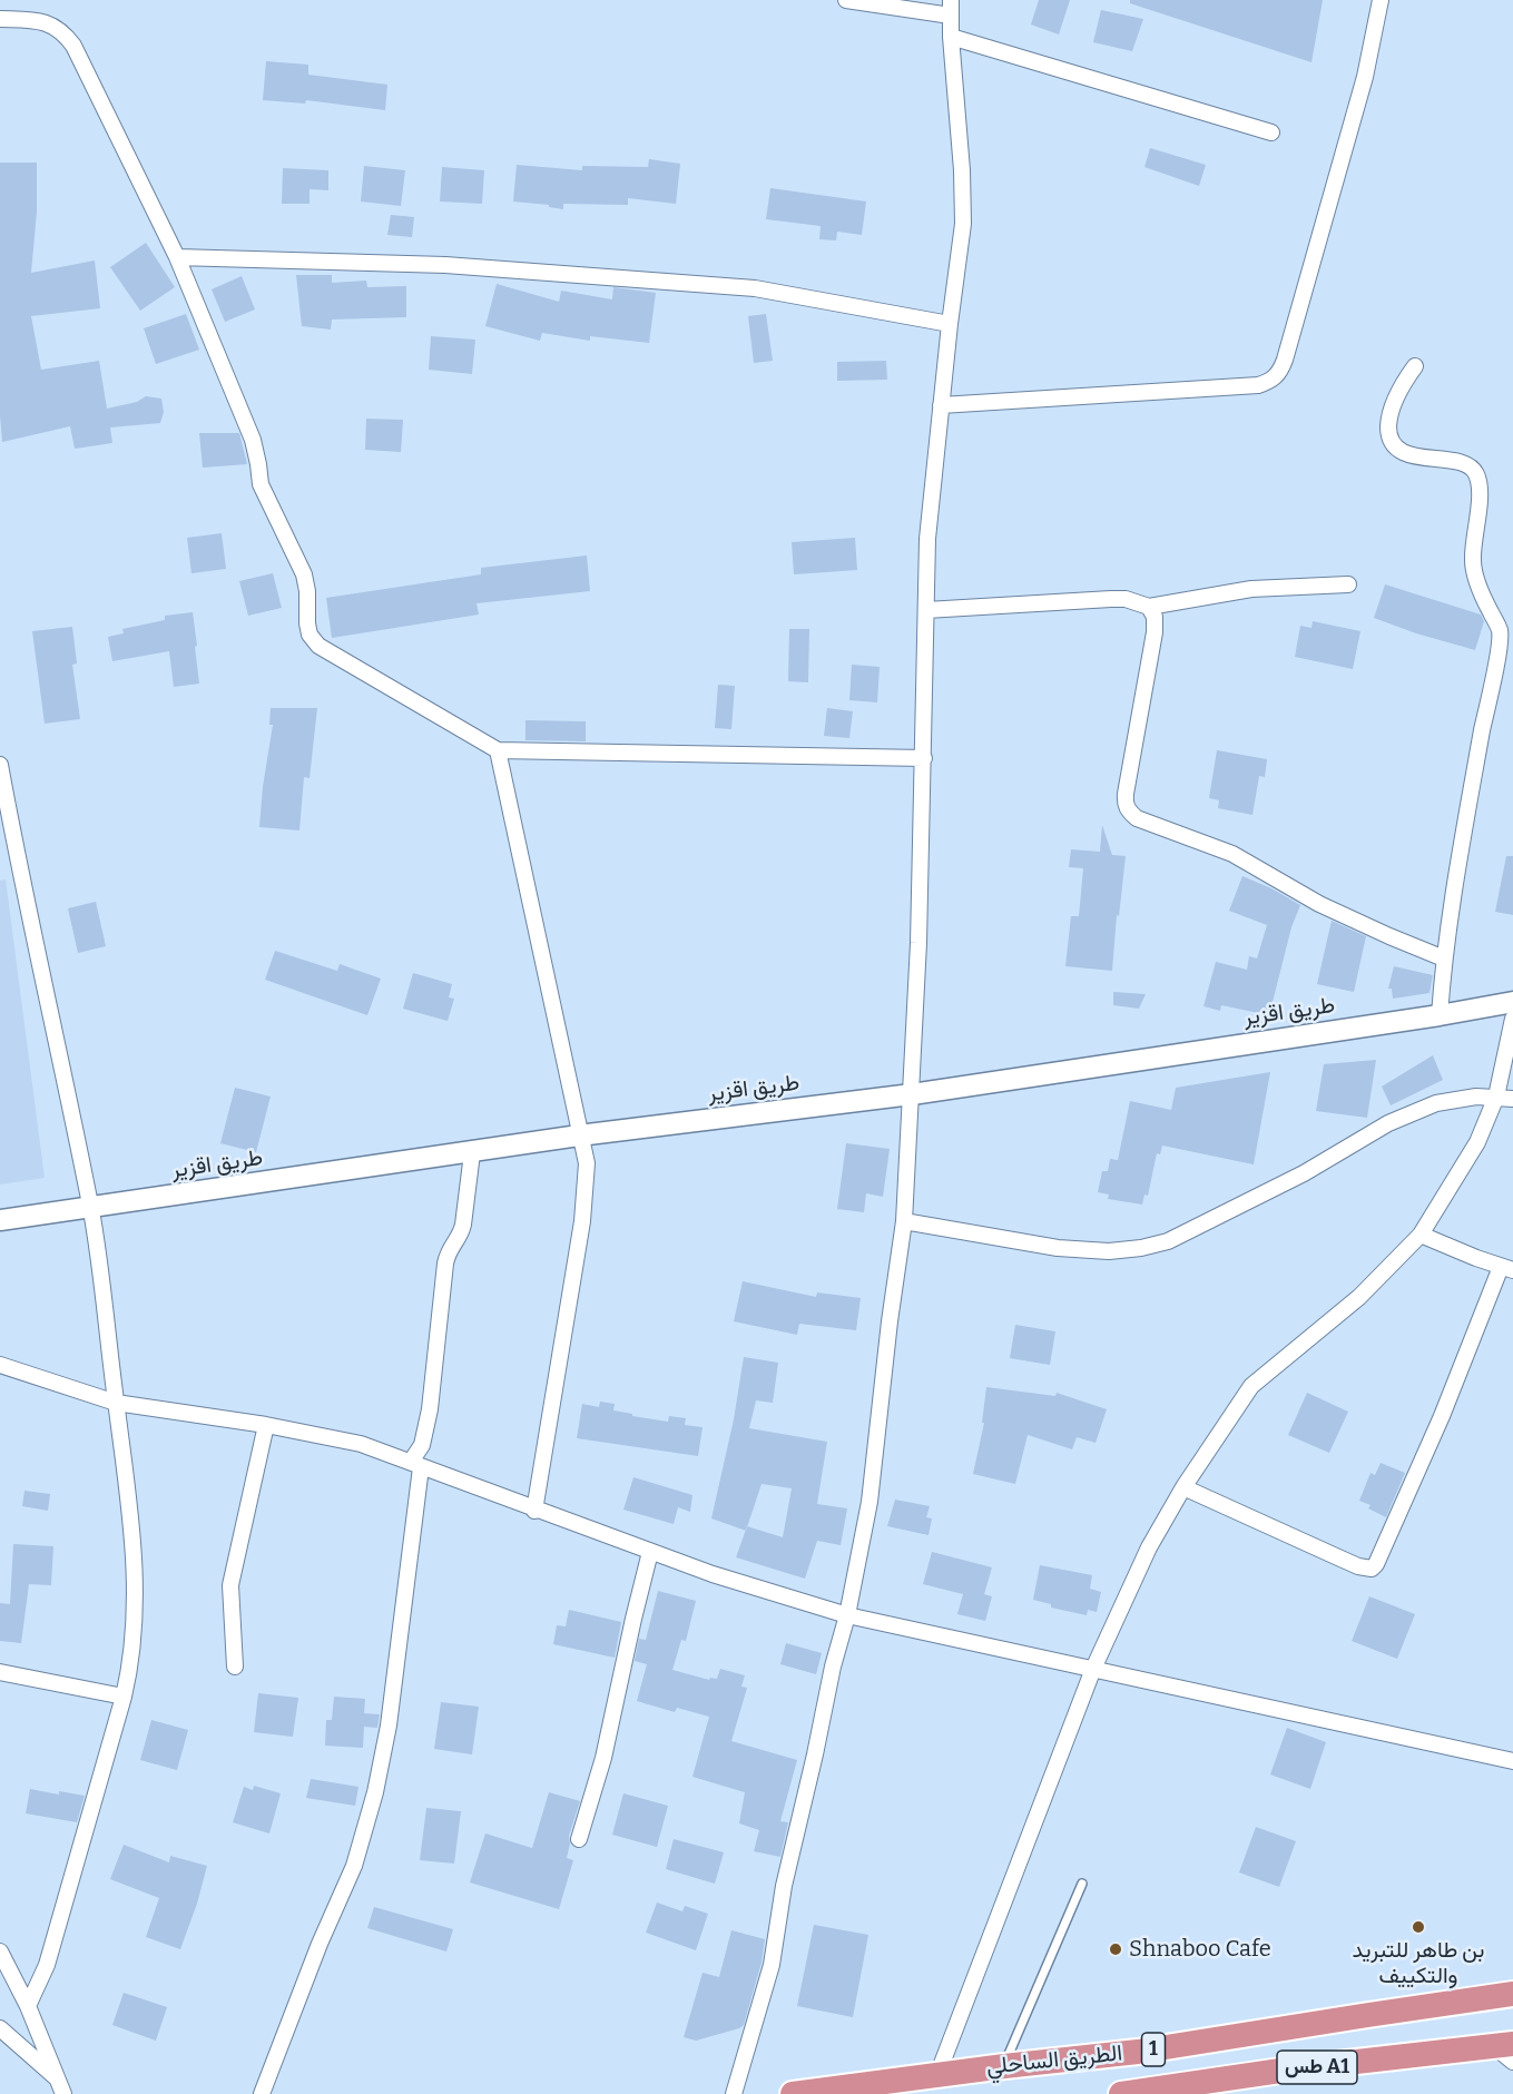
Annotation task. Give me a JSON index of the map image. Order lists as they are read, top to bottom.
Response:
{
  "streets": {
    "highway": ["1", "الطريق الساحلي", "طس A1"],
    "street": ["طريق اقزير"]
  },
  "places": ["بن طاهر للتبريد والتكييف", "Shnaboo Cafe"]
}
